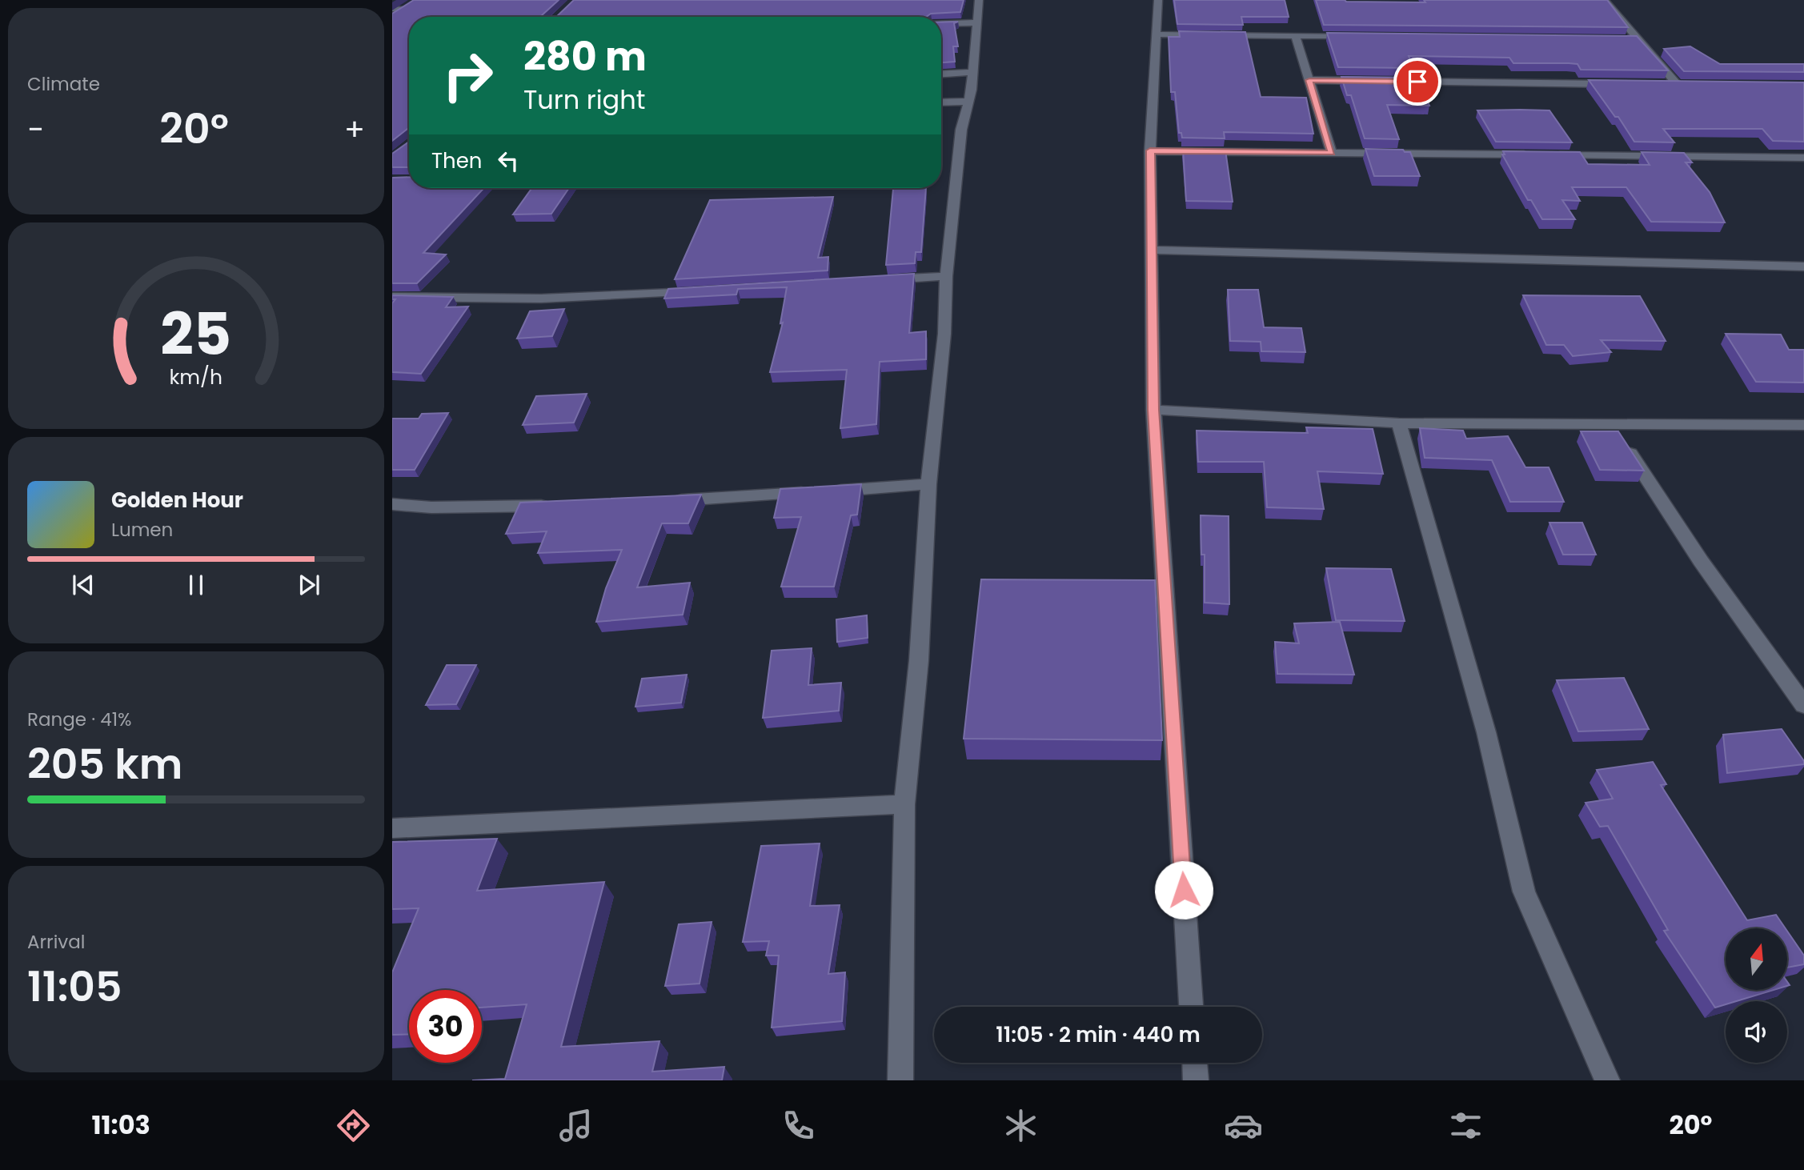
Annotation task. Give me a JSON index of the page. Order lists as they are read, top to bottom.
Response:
{
  "north": "top",
  "page": {
    "tile": [
      "Climate",
      ["Range · 41%", "205 km"],
      ["Arrival", "11:05"]
    ],
    "turn": ["280 m", "Turn right"],
    "heat": ["−", "20°", "+"],
    "then": "Then",
    "song": ["Golden Hour", "Lumen"],
    "limit": "30",
    "trip": "11:05 · 2 min · 440 m",
    "tabs": ["11:03", "20°"],
    "gauge": ["25", "km/h"]
  }
}
